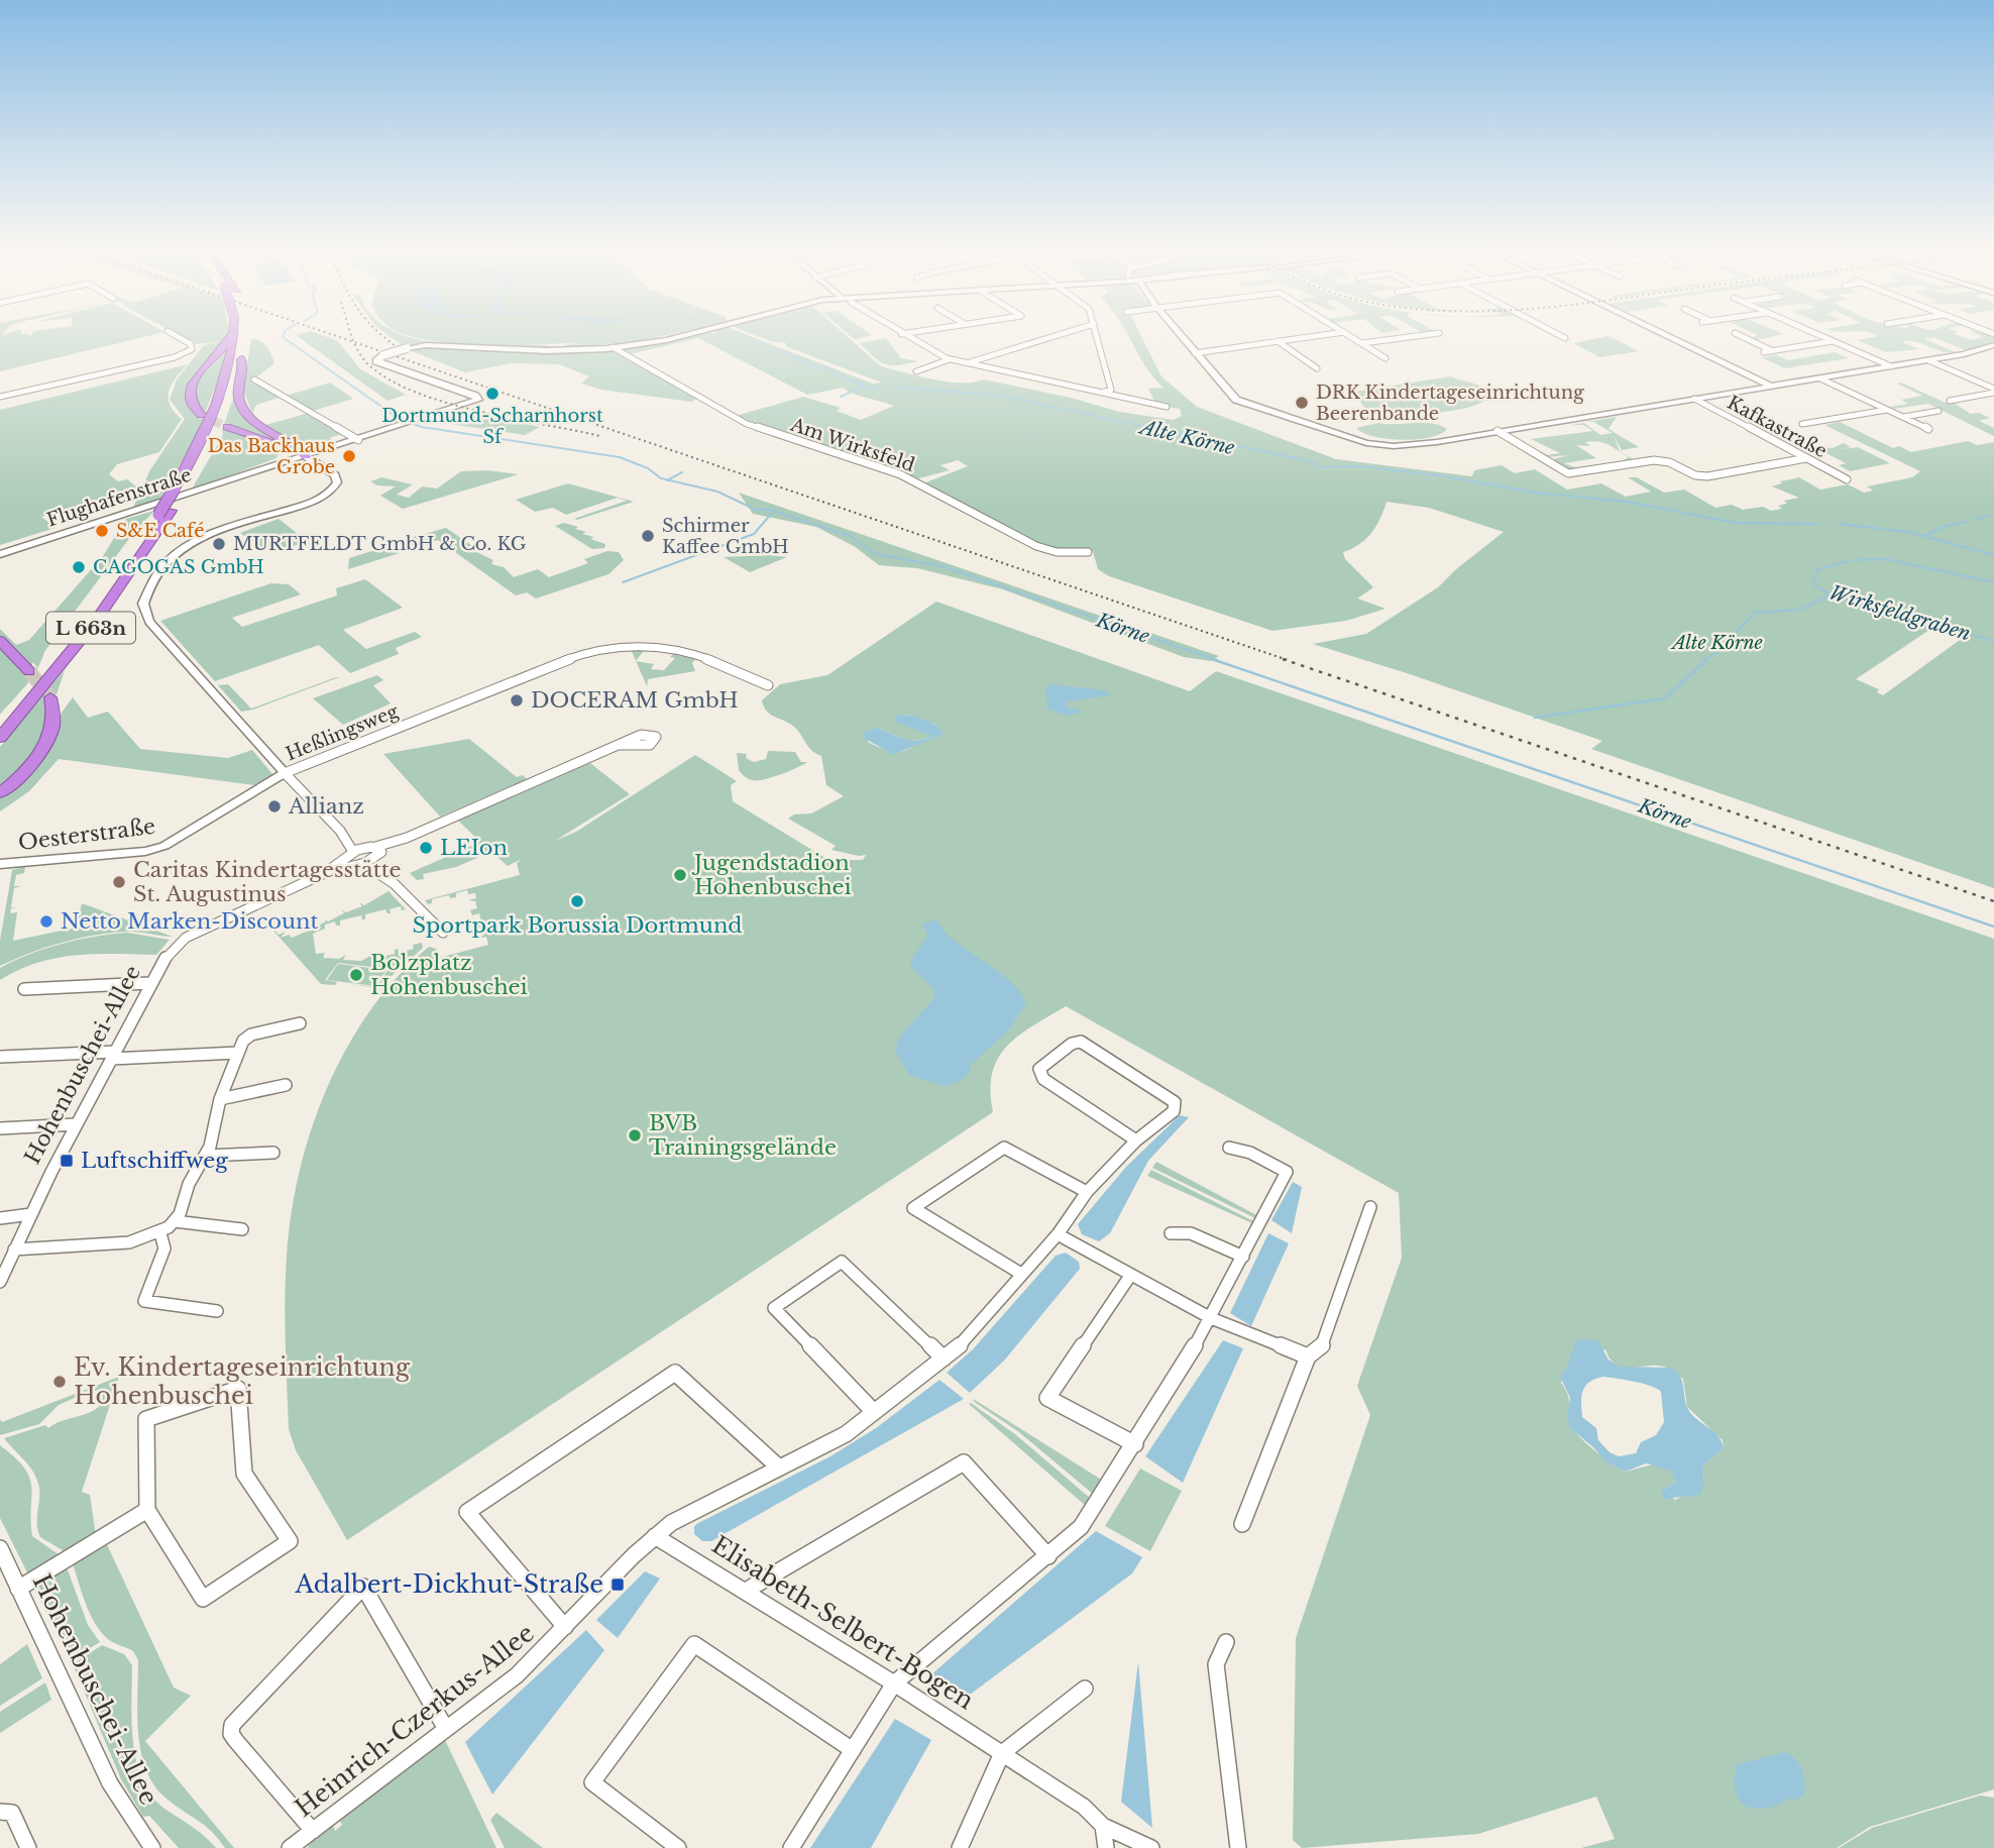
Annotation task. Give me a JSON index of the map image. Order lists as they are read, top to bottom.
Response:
{
  "streets": {
    "highway": ["L 663n"],
    "main road": ["Flughafenstraße"],
    "street": [
      "Kafkastraße",
      "Am Wirksfeld",
      "Heßlingsweg",
      "Oesterstraße",
      "Hohenbuschei-Allee",
      "Elisabeth-Selbert-Bogen",
      "Heinrich-Czerkus-Allee"
    ]
  },
  "crossings": [
    ["Am Wirksfeld", "Flughafenstraße"],
    ["Flughafenstraße", "Heßlingsweg"],
    ["Heßlingsweg", "Oesterstraße"],
    ["Elisabeth-Selbert-Bogen", "Heinrich-Czerkus-Allee"]
  ],
  "water": ["Alte Körne", "Wirksfeldgraben", "Körne"],
  "parks": ["Alte Körne"],
  "places": {
    "other": [
      "Dortmund-Scharnhorst Sf",
      "DRK Kindertageseinrichtung Beerenbande",
      "Das Backhaus Grobe",
      "S&E Café",
      "Schirmer Kaffee GmbH",
      "MURTFELDT GmbH & Co. KG",
      "CAGOGAS GmbH",
      "DOCERAM GmbH",
      "Allianz",
      "LEIon",
      "Jugendstadion Hohenbuschei",
      "Caritas Kindertagesstätte St. Augustinus",
      "Sportpark Borussia Dortmund",
      "Netto Marken-Discount",
      "Bolzplatz Hohenbuschei",
      "BVB Trainingsgelände",
      "Ev. Kindertageseinrichtung Hohenbuschei"
    ],
    "transit": ["Luftschiffweg", "Adalbert-Dickhut-Straße"]
  }
}
